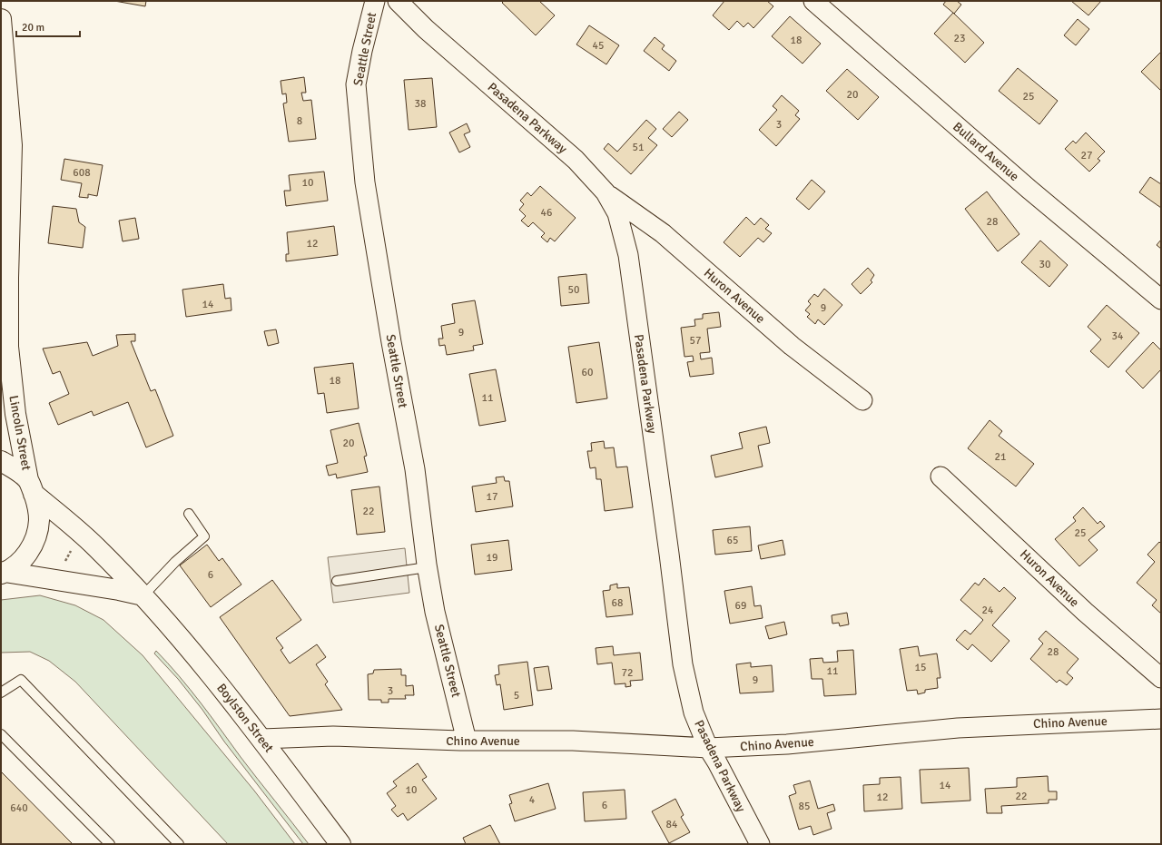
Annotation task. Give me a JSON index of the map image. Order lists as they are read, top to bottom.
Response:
{
  "streets": {
    "main road": ["Lincoln Street", "Boylston Street"],
    "street": [
      "Seattle Street",
      "Pasadena Parkway",
      "Bullard Avenue",
      "Huron Avenue",
      "Chino Avenue"
    ]
  },
  "crossings": [
    ["Seattle Street", "Chino Avenue"],
    ["Pasadena Parkway", "Huron Avenue"],
    ["Pasadena Parkway", "Chino Avenue"],
    ["Lincoln Street", "Boylston Street"],
    ["Boylston Street", "Chino Avenue"]
  ],
  "house_numbers": [
    "23",
    "18",
    "45",
    "20",
    "25",
    "38",
    "8",
    "3",
    "51",
    "27",
    "608",
    "10",
    "46",
    "28",
    "12",
    "30",
    "50",
    "14",
    "9",
    "9",
    "34",
    "57",
    "60",
    "18",
    "11",
    "20",
    "21",
    "17",
    "22",
    "25",
    "65",
    "19",
    "6",
    "68",
    "69",
    "24",
    "28",
    "15",
    "11",
    "72",
    "9",
    "3",
    "5",
    "14",
    "10",
    "22",
    "12",
    "4",
    "6",
    "85",
    "640",
    "84"
  ],
  "scale_bar": "20 m"
}
